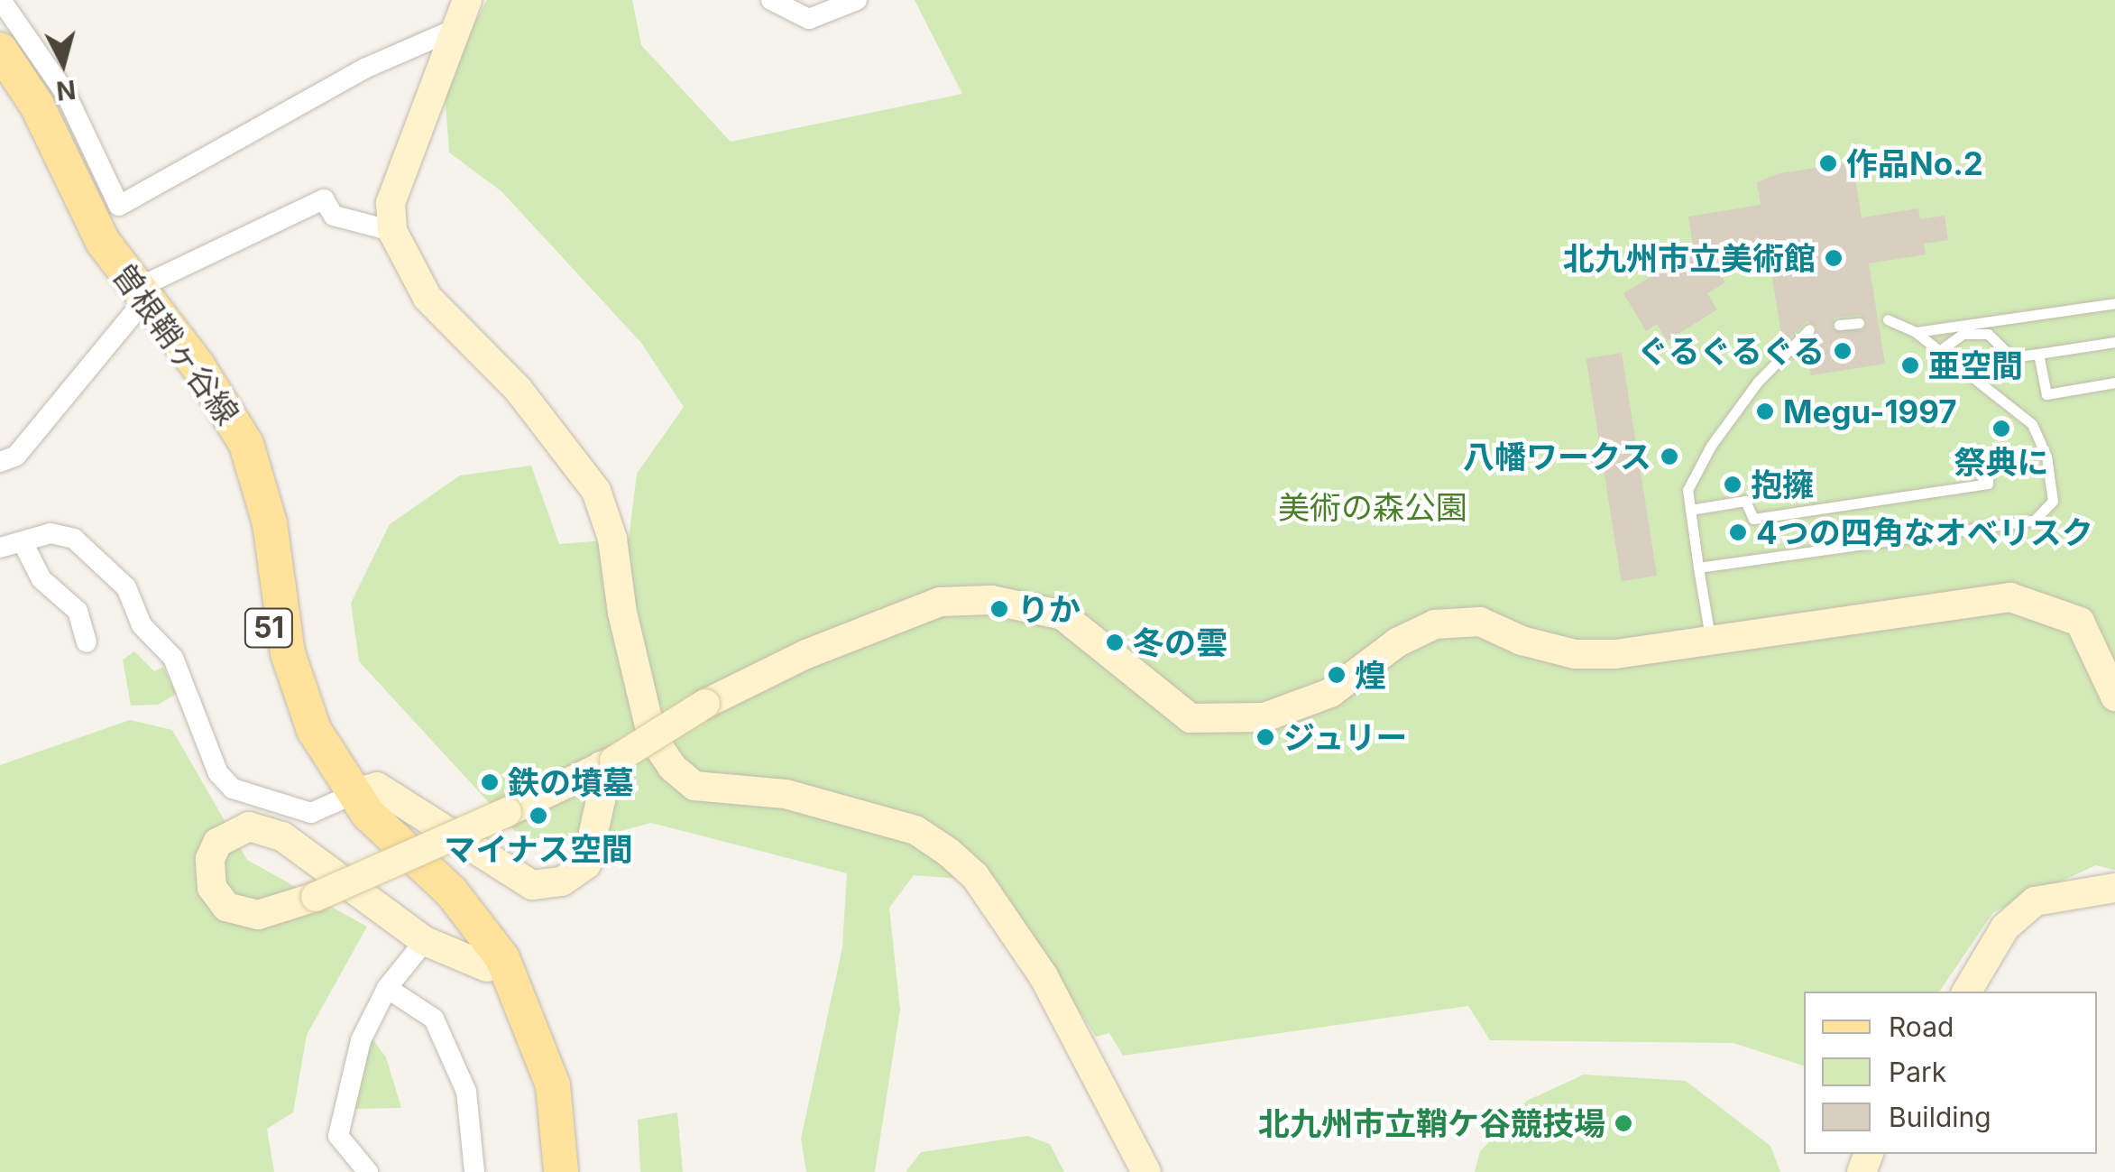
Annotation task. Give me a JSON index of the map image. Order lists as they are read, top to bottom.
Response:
{
  "streets": {
    "main road": ["曽根鞘ヶ谷線", "51"]
  },
  "parks": ["美術の森公園"],
  "places": [
    "作品No.2",
    "北九州市立美術館",
    "ぐるぐるぐる",
    "亜空間",
    "Megu-1997",
    "祭典に",
    "八幡ワークス",
    "抱擁",
    "4つの四角なオベリスク",
    "りか",
    "冬の雲",
    "煌",
    "ジュリー",
    "鉄の墳墓",
    "マイナス空間",
    "北九州市立鞘ケ谷競技場"
  ],
  "legend": ["Road", "Park", "Building"],
  "north": "bottom"
}
